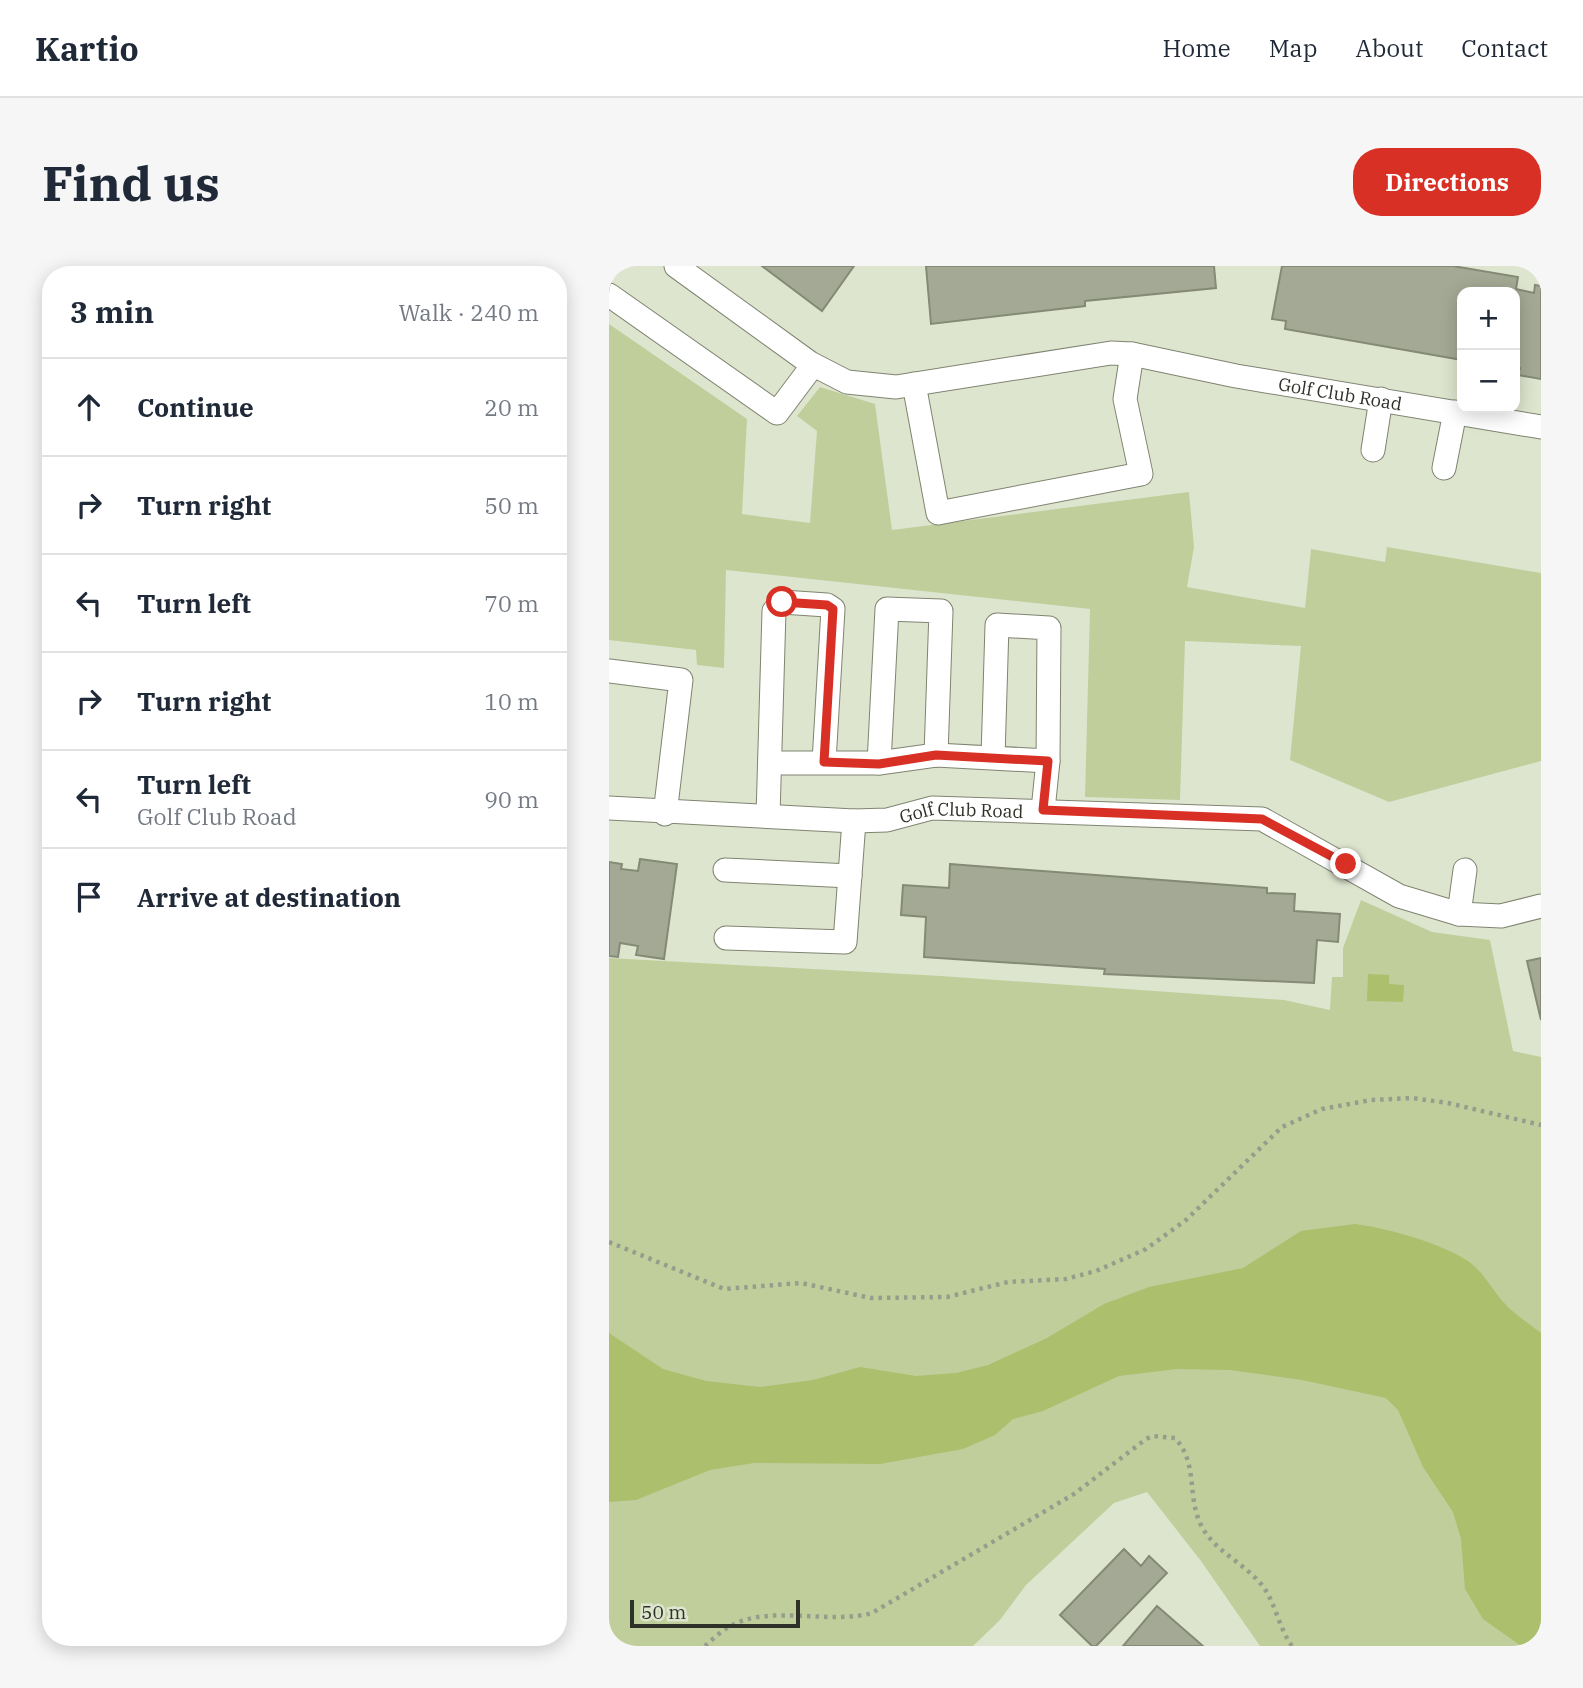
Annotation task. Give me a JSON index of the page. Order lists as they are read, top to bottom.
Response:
{
  "streets": {
    "street": ["Golf Club Road"]
  },
  "scale_bar": "50 m",
  "page": {
    "header": "Kartio",
    "nav": [
      "Home",
      "Map",
      "About",
      "Contact"
    ],
    "buttons": "Directions",
    "title": "Find us",
    "heading": ["3 min", "Walk · 240 m"],
    "map_buttons": ["+", "−"],
    "list": [
      ["Continue", "20 m"],
      ["Turn right", "50 m"],
      ["Turn left", "70 m"],
      ["Turn right", "10 m"],
      ["Turn left", "Golf Club Road", "90 m"],
      "Arrive at destination"
    ],
    "scale": "50 m"
  }
}
